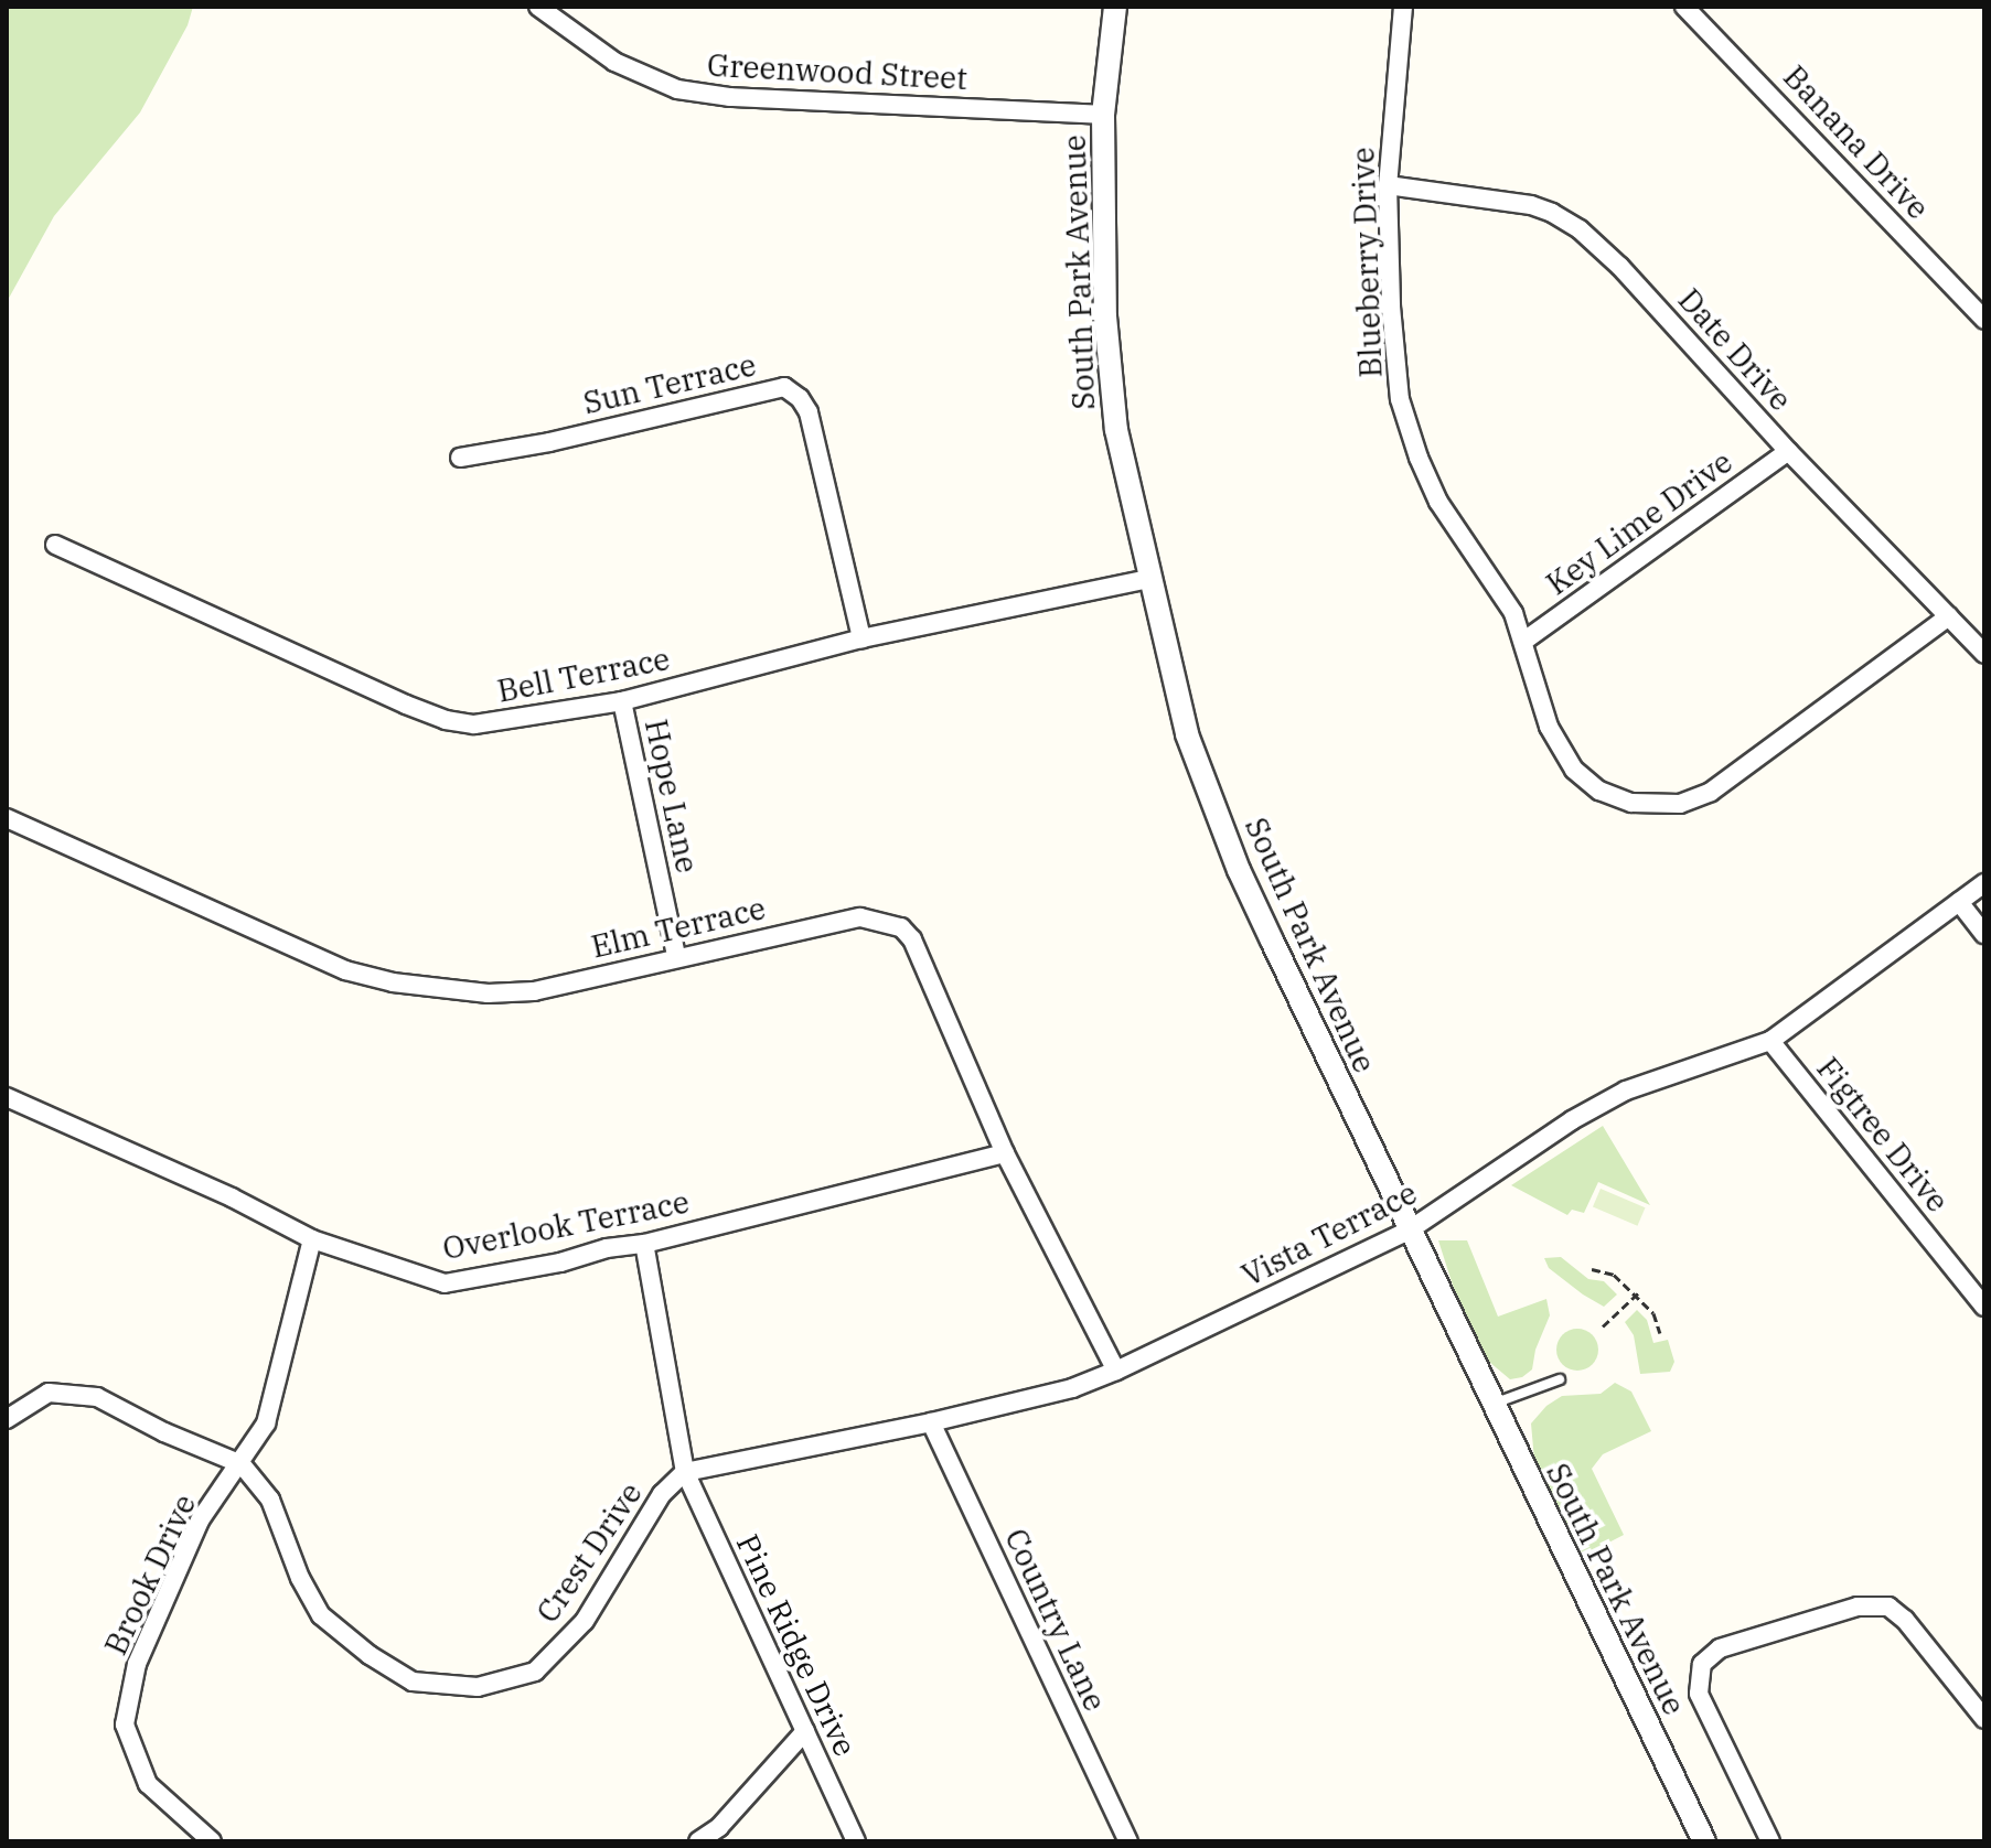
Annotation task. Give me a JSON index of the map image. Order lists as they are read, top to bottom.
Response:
{
  "streets": {
    "street": [
      "Greenwood Street",
      "Banana Drive",
      "Blueberry Drive",
      "South Park Avenue",
      "Date Drive",
      "Sun Terrace",
      "Key Lime Drive",
      "Bell Terrace",
      "Hope Lane",
      "Elm Terrace",
      "Figtree Drive",
      "Overlook Terrace",
      "Vista Terrace",
      "Crest Drive",
      "Brook Drive",
      "Country Lane",
      "Pine Ridge Drive"
    ]
  },
  "crossings": [
    ["Greenwood Street", "South Park Avenue"],
    ["Blueberry Drive", "Date Drive"],
    ["Blueberry Drive", "Key Lime Drive"],
    ["South Park Avenue", "Bell Terrace"],
    ["South Park Avenue", "Vista Terrace"],
    ["Date Drive", "Key Lime Drive"],
    ["Sun Terrace", "Bell Terrace"],
    ["Bell Terrace", "Hope Lane"],
    ["Hope Lane", "Elm Terrace"],
    ["Elm Terrace", "Overlook Terrace"],
    ["Elm Terrace", "Vista Terrace"],
    ["Figtree Drive", "Vista Terrace"],
    ["Overlook Terrace", "Crest Drive"],
    ["Vista Terrace", "Crest Drive"],
    ["Vista Terrace", "Country Lane"],
    ["Vista Terrace", "Pine Ridge Drive"],
    ["Crest Drive", "Brook Drive"],
    ["Crest Drive", "Pine Ridge Drive"]
  ]
}
